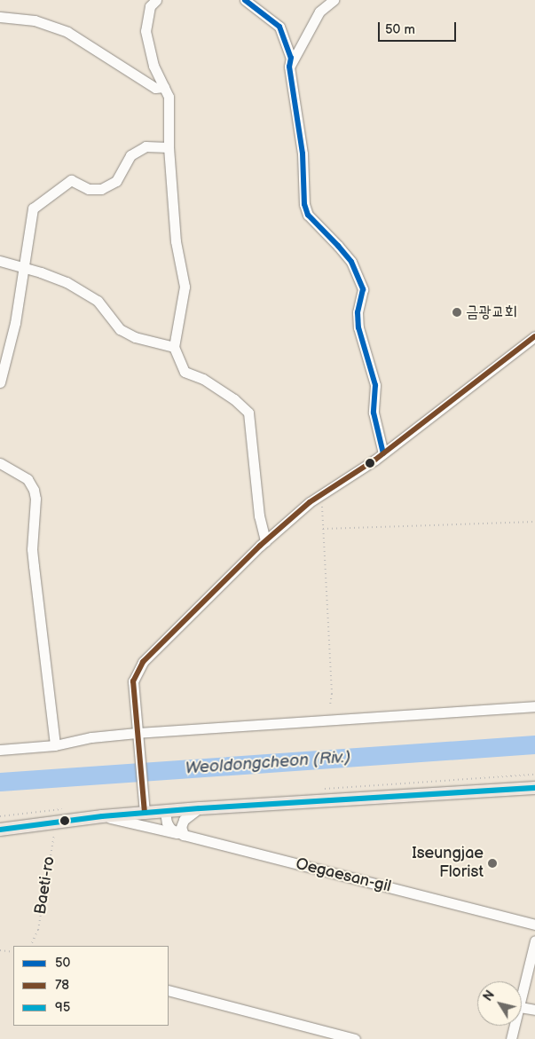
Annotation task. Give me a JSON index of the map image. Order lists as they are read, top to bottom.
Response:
{
  "streets": {
    "street": ["Oegaesan-gil"],
    "path": ["Baeti-ro"]
  },
  "water": ["Weoldongcheon (Riv.)"],
  "places": ["금광교회", "Iseungjae Florist"],
  "lines": ["transit line 50", "transit line 78", "transit line 95"],
  "legend": ["50", "78", "95"],
  "scale_bar": "50 m",
  "north": "top left"
}
